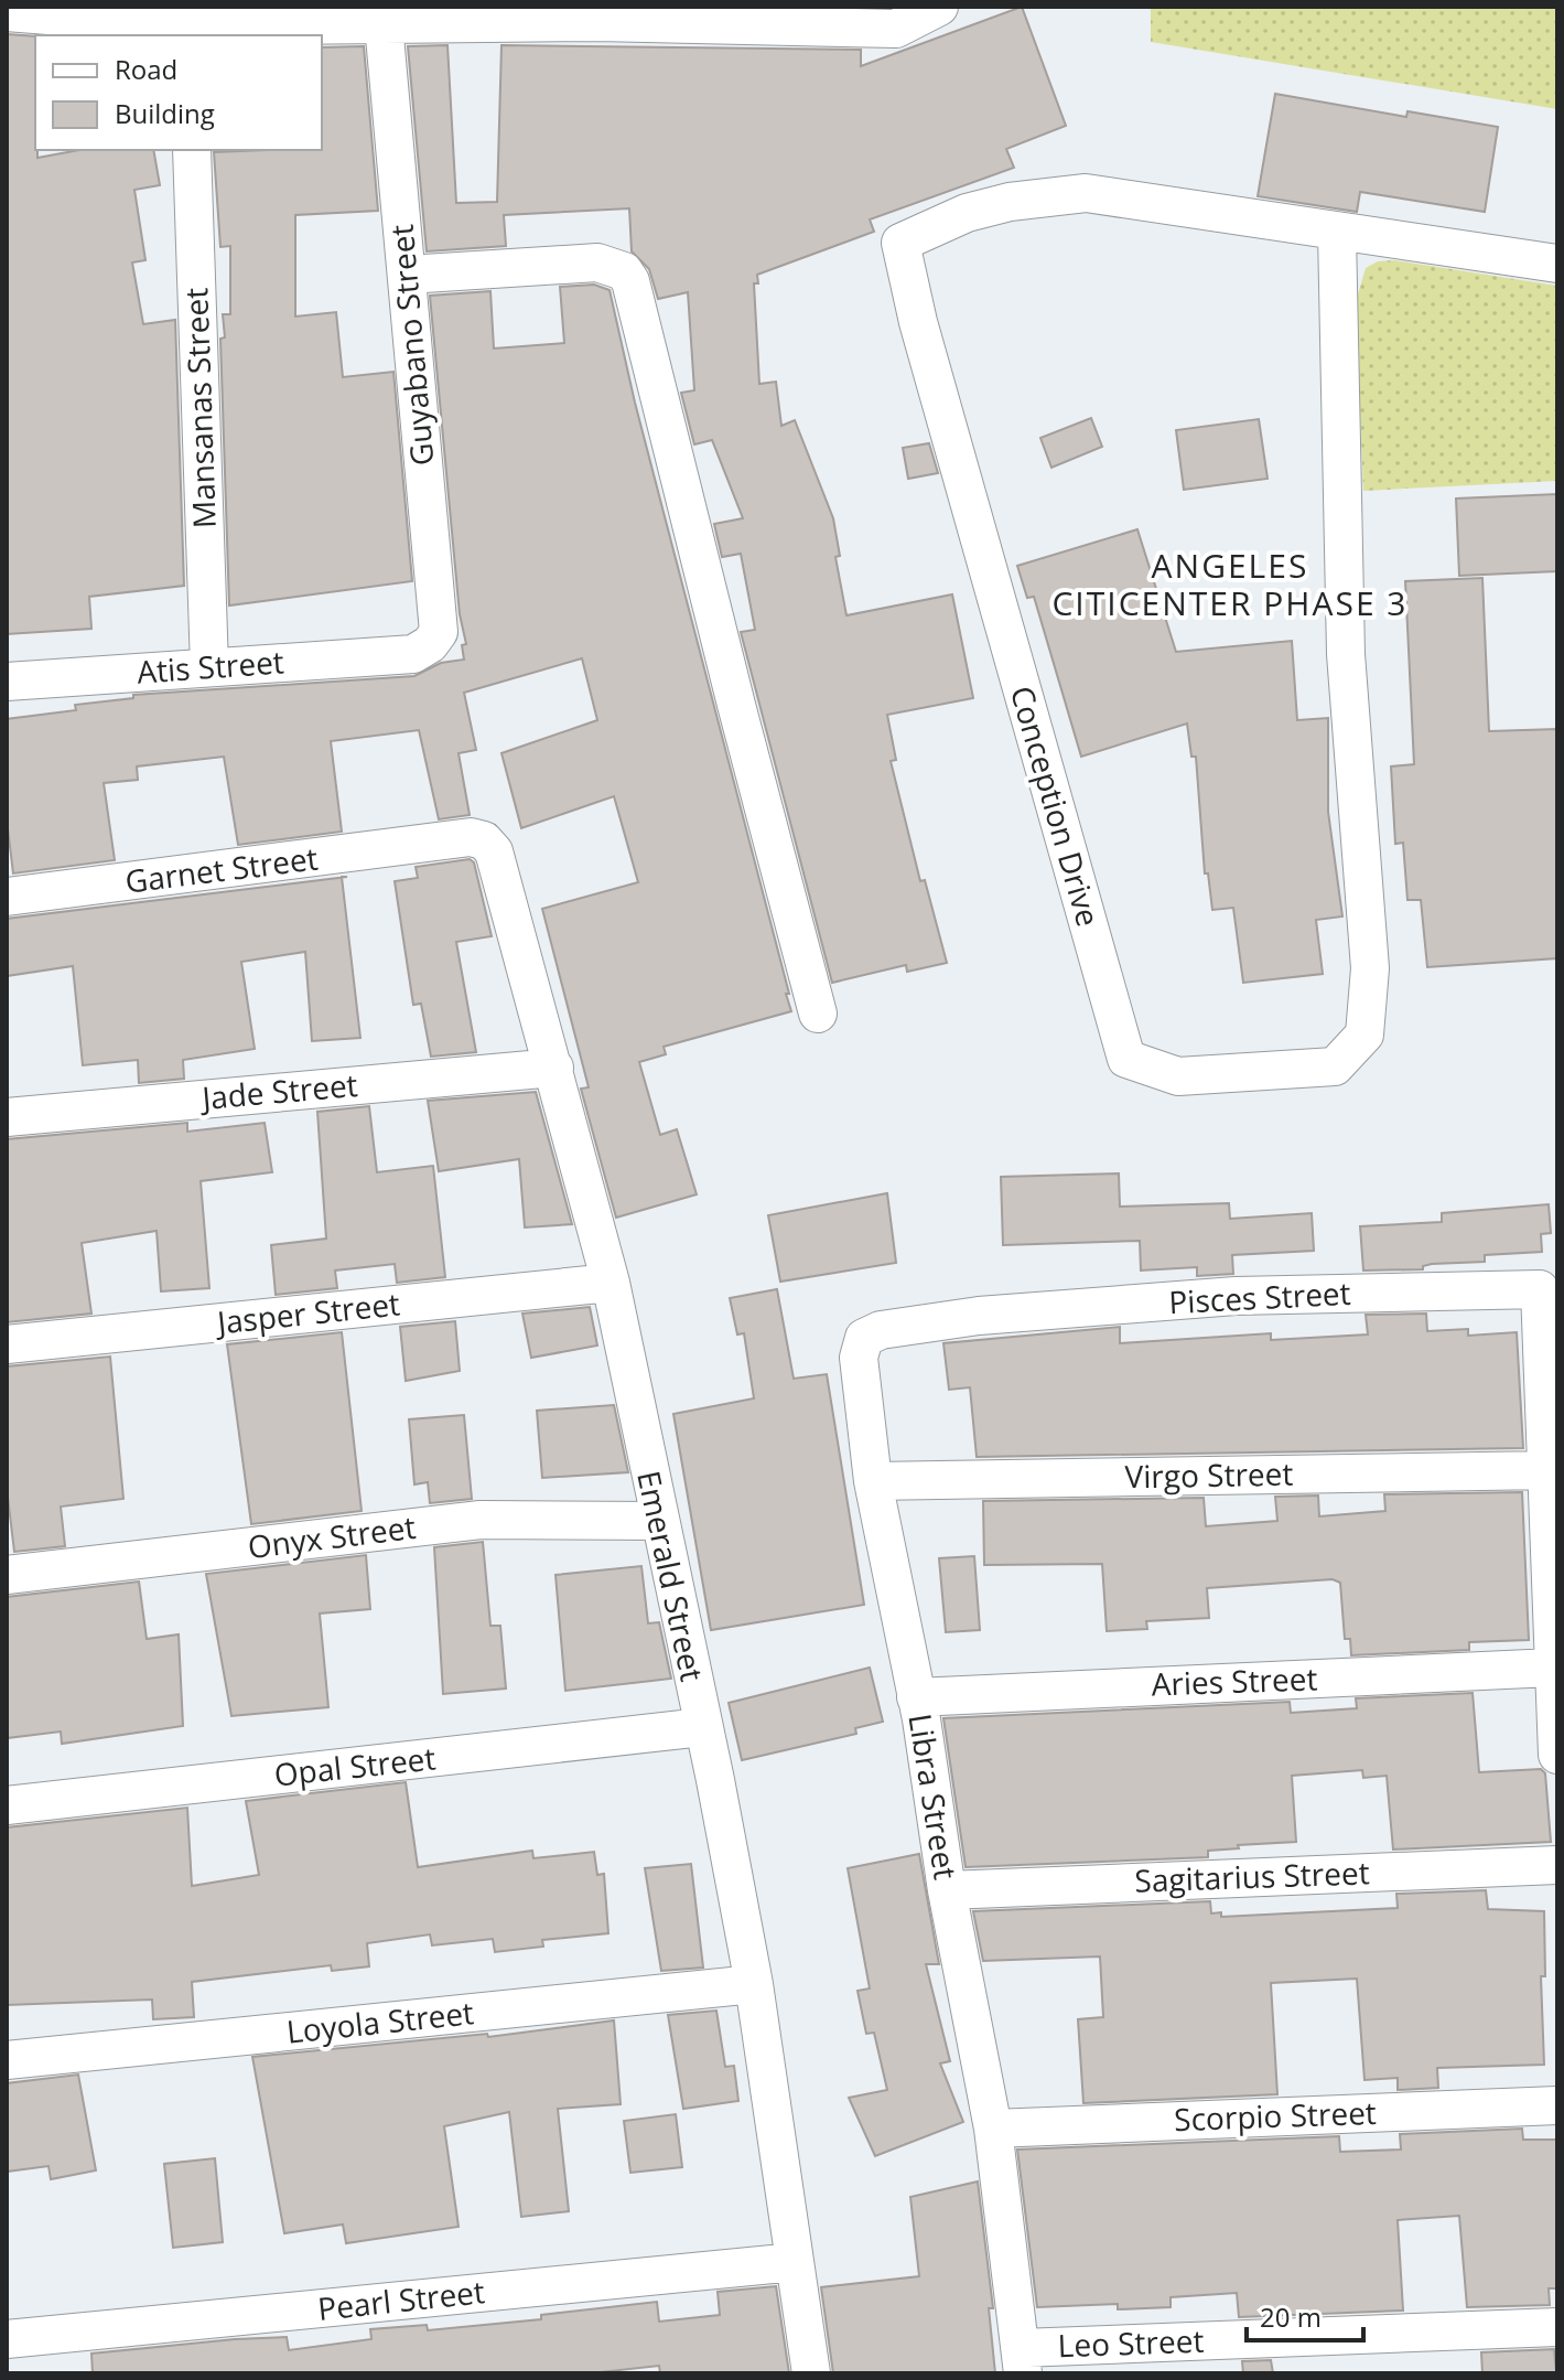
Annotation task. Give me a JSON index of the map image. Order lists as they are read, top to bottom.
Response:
{
  "streets": {
    "street": [
      "Guyabano Street",
      "Mansanas Street",
      "Atis Street",
      "Conception Drive",
      "Garnet Street",
      "Jade Street",
      "Pisces Street",
      "Jasper Street",
      "Virgo Street",
      "Onyx Street",
      "Emerald Street",
      "Aries Street",
      "Opal Street",
      "Libra Street",
      "Sagitarius Street",
      "Loyola Street",
      "Scorpio Street",
      "Pearl Street",
      "Leo Street"
    ]
  },
  "crossings": [
    ["Guyabano Street", "Atis Street"],
    ["Mansanas Street", "Atis Street"],
    ["Garnet Street", "Emerald Street"],
    ["Jade Street", "Emerald Street"],
    ["Pisces Street", "Virgo Street"],
    ["Pisces Street", "Libra Street"],
    ["Jasper Street", "Emerald Street"],
    ["Virgo Street", "Libra Street"],
    ["Onyx Street", "Emerald Street"],
    ["Emerald Street", "Opal Street"],
    ["Emerald Street", "Loyola Street"],
    ["Emerald Street", "Pearl Street"],
    ["Aries Street", "Libra Street"],
    ["Libra Street", "Sagitarius Street"],
    ["Libra Street", "Scorpio Street"],
    ["Libra Street", "Leo Street"]
  ],
  "districts": ["ANGELES CITICENTER PHASE 3"],
  "legend": ["Road", "Building"],
  "scale_bar": "20 m"
}
